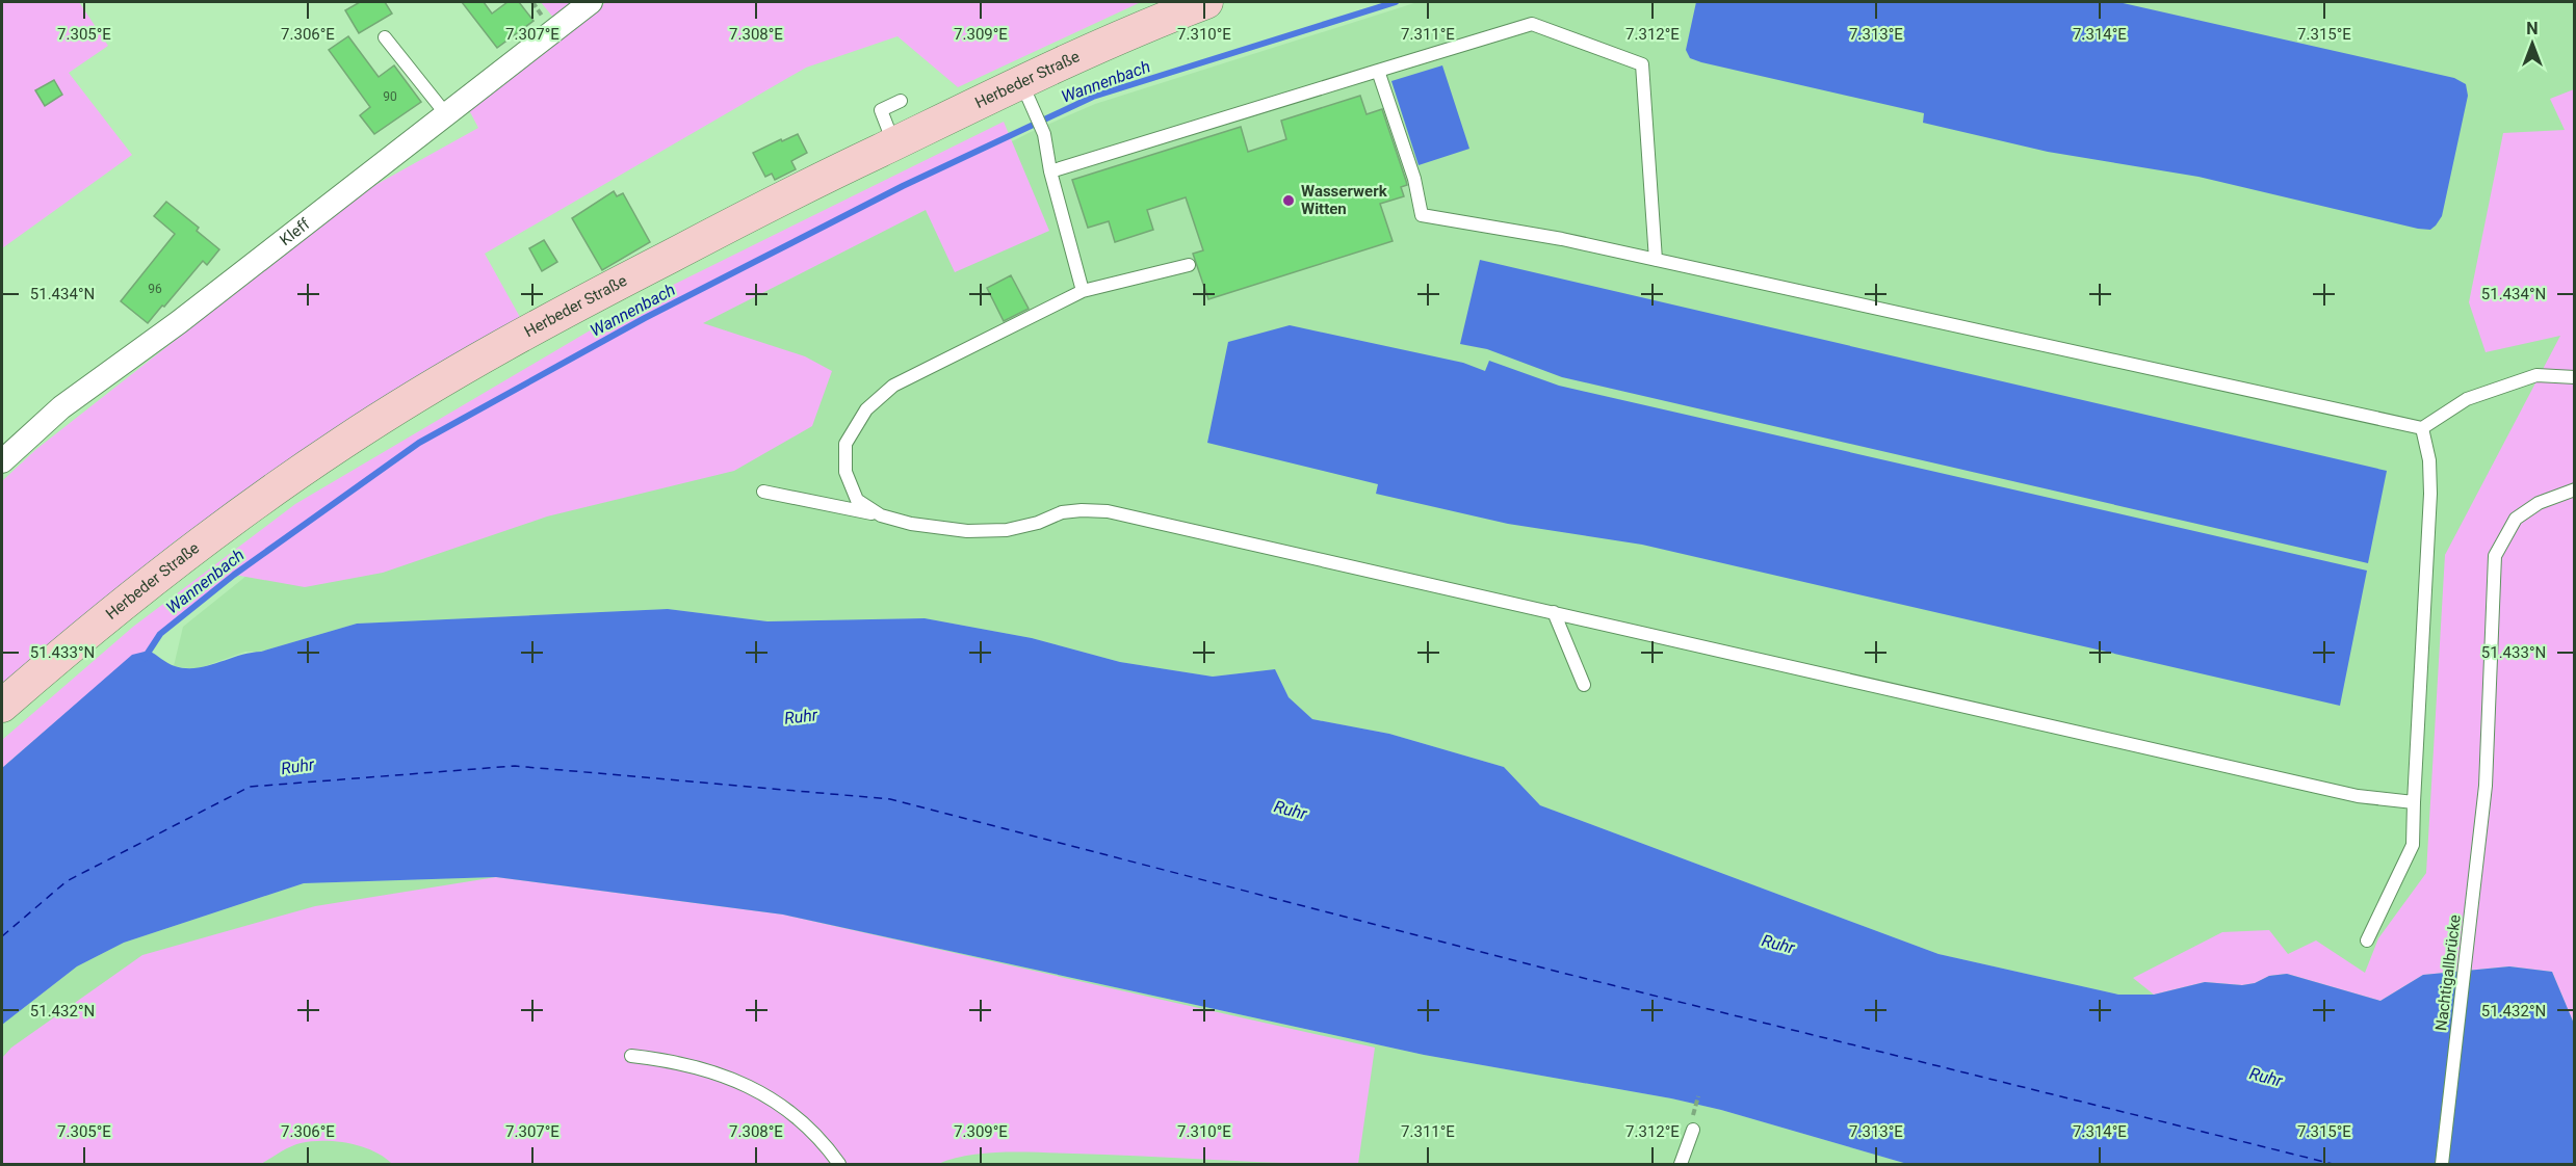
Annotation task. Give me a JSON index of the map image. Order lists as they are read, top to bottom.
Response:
{
  "streets": {
    "main road": ["Herbeder Straße"],
    "street": ["Kleff"],
    "lane": ["Nachtigallbrücke"]
  },
  "water": ["Wannenbach", "Ruhr"],
  "places": ["Wasserwerk Witten"],
  "house_numbers": ["90", "96"],
  "north": "top",
  "coordinates": [
    "7.305°E",
    "7.306°E",
    "7.307°E",
    "7.308°E",
    "7.309°E",
    "7.310°E",
    "7.311°E",
    "7.312°E",
    "7.313°E",
    "7.314°E",
    "7.315°E",
    "51.434°N",
    "51.433°N",
    "51.432°N"
  ]
}
